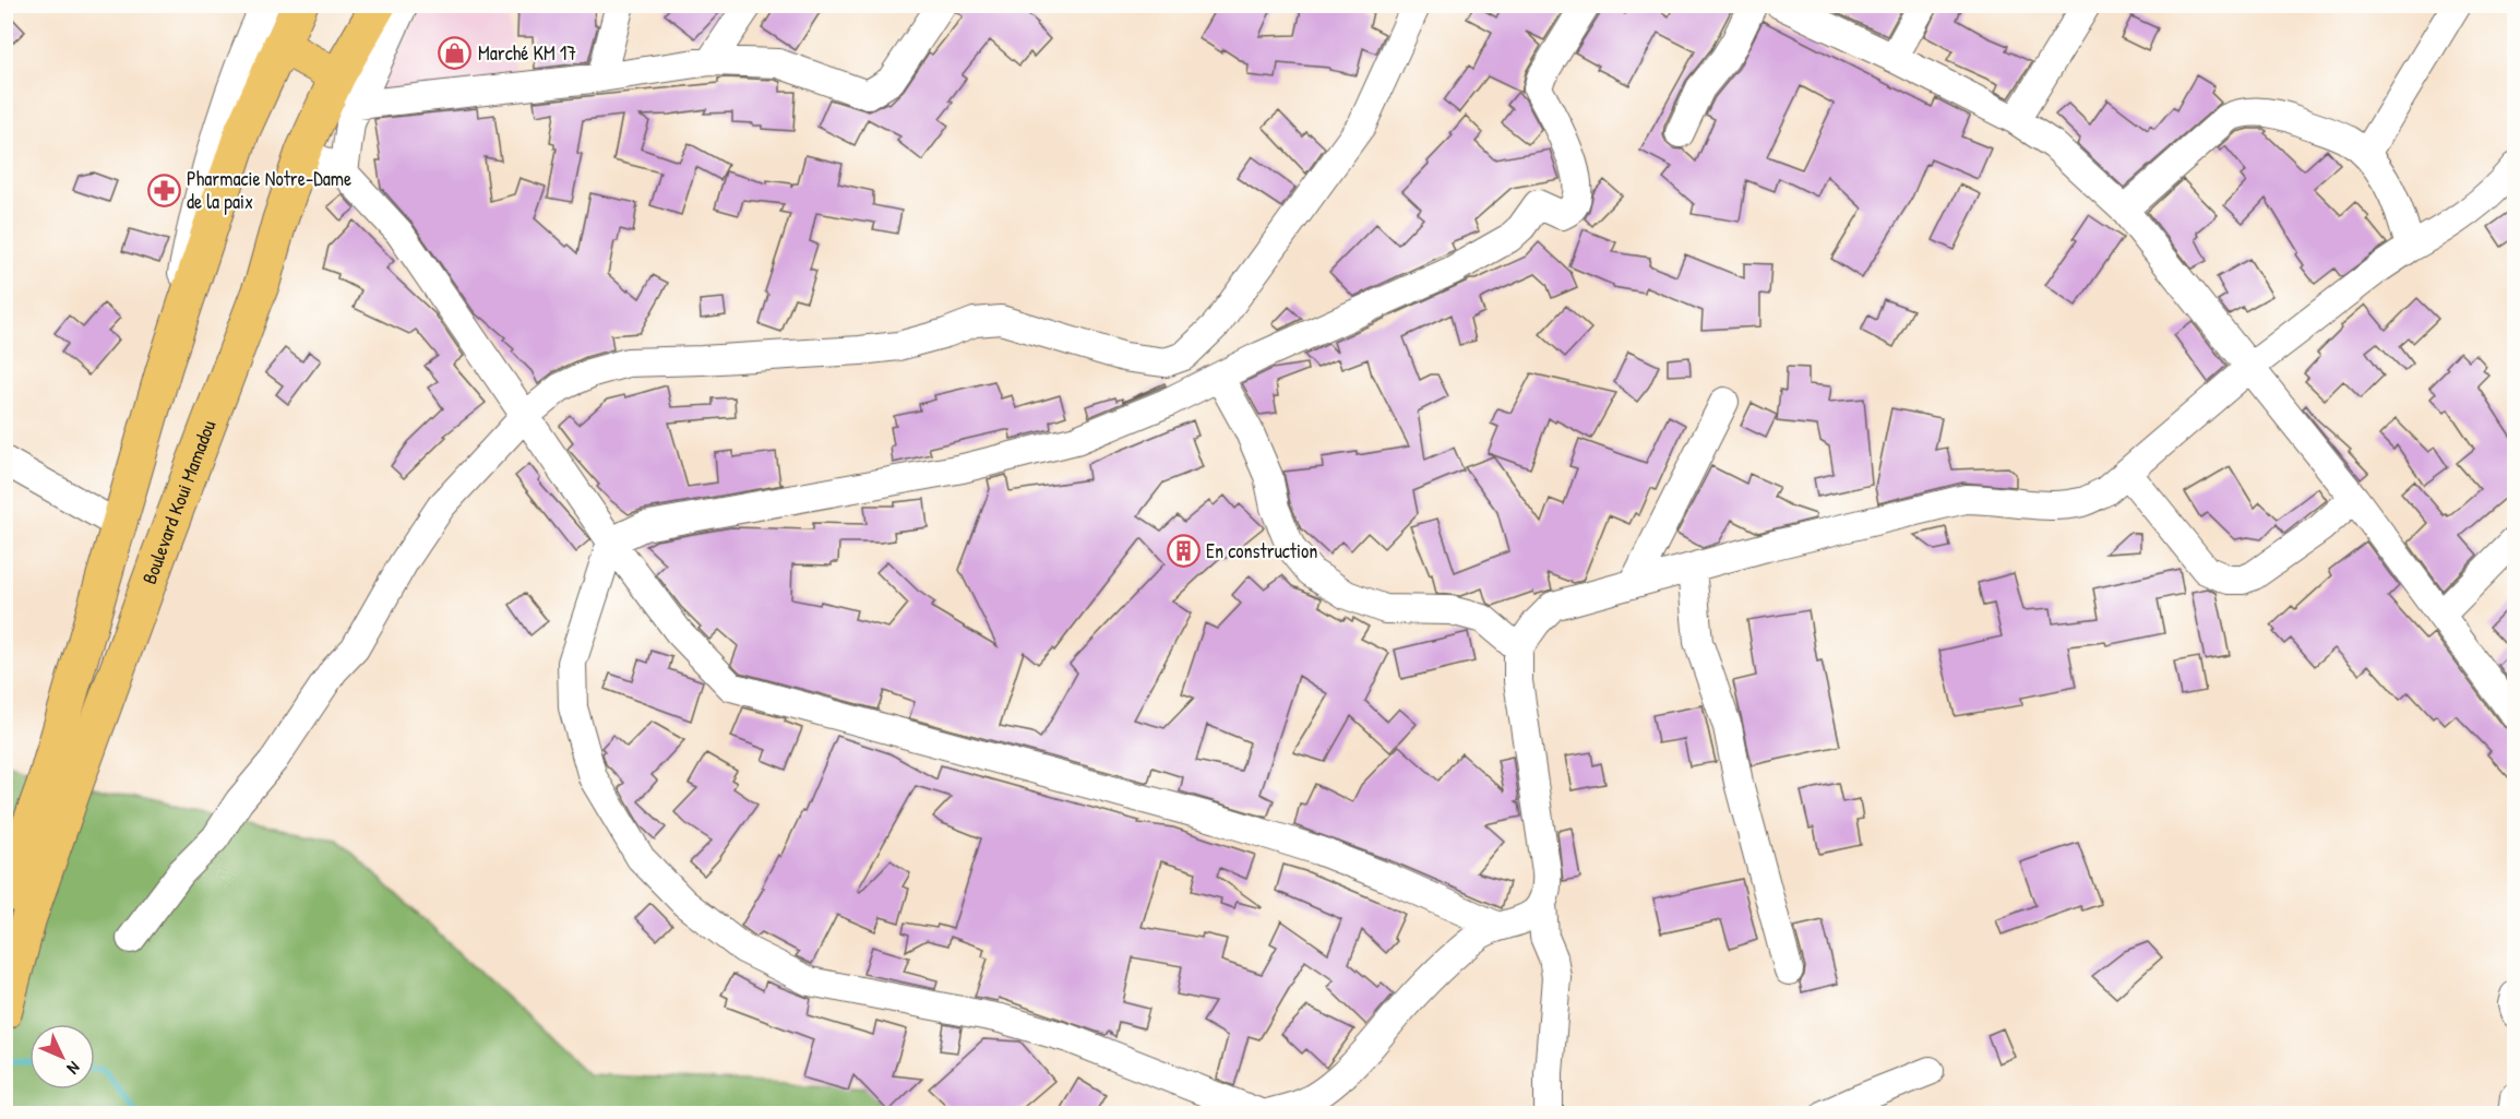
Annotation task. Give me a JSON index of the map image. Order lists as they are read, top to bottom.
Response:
{
  "streets": {
    "main road": ["Boulevard Koui Mamadou"]
  },
  "places": {
    "shop": ["Marché KM 17"],
    "pharmacy": ["Pharmacie Notre-Dame de la paix"],
    "building": ["En construction"]
  },
  "north": "bottom right"
}
